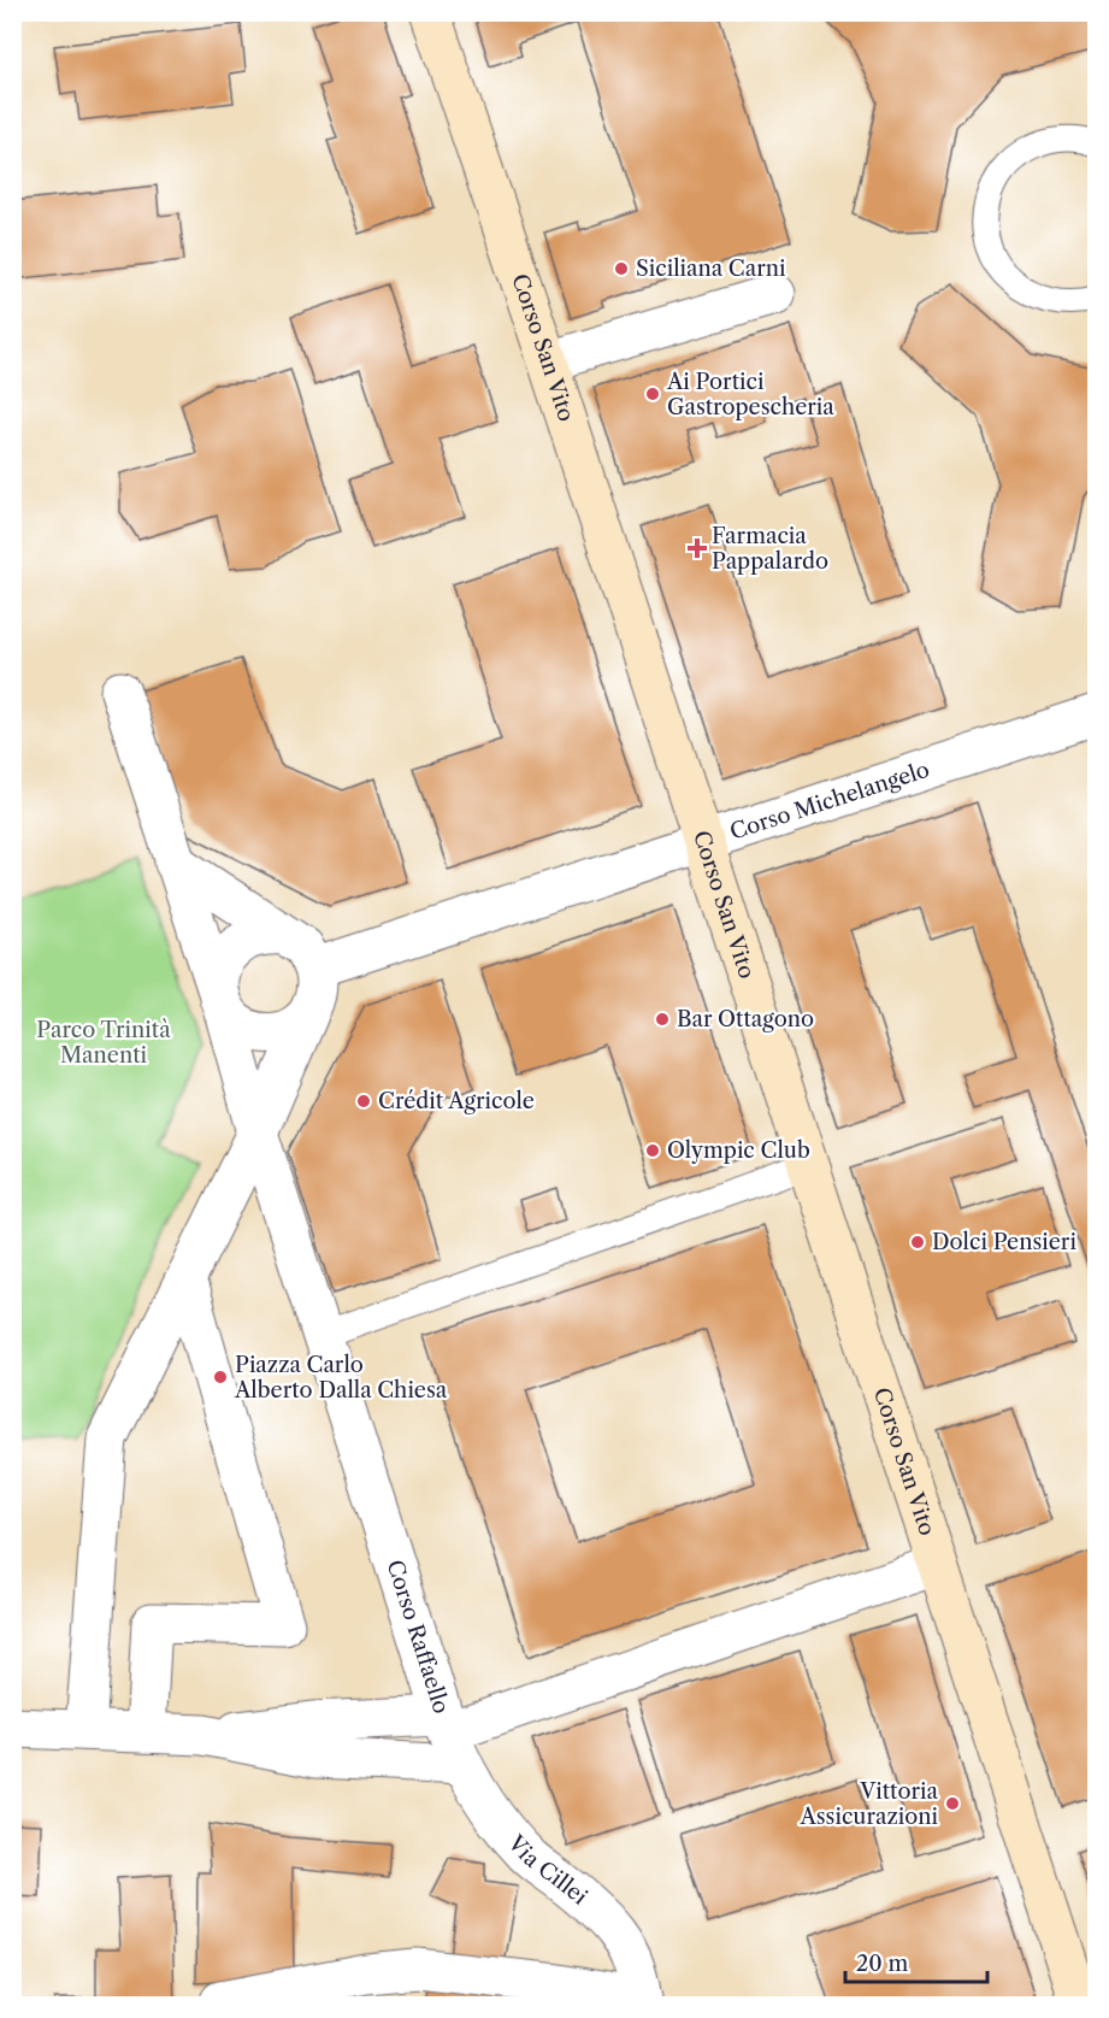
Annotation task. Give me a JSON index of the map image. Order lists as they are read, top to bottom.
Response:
{
  "streets": {
    "main road": ["Corso San Vito"],
    "street": ["Corso Michelangelo", "Corso Raffaello", "Via Cillei"]
  },
  "crossings": [
    ["Corso San Vito", "Corso Michelangelo"],
    ["Corso San Vito", "Corso Raffaello"],
    ["Corso Michelangelo", "Corso Raffaello"],
    ["Corso Raffaello", "Via Cillei"]
  ],
  "parks": ["Parco Trinità Manenti"],
  "places": {
    "other": [
      "Siciliana Carni",
      "Ai Portici Gastropescheria",
      "Bar Ottagono",
      "Crédit Agricole",
      "Olympic Club",
      "Dolci Pensieri",
      "Piazza Carlo Alberto Dalla Chiesa",
      "Vittoria Assicurazioni"
    ],
    "health": ["Farmacia Pappalardo"]
  },
  "scale_bar": "20 m"
}
